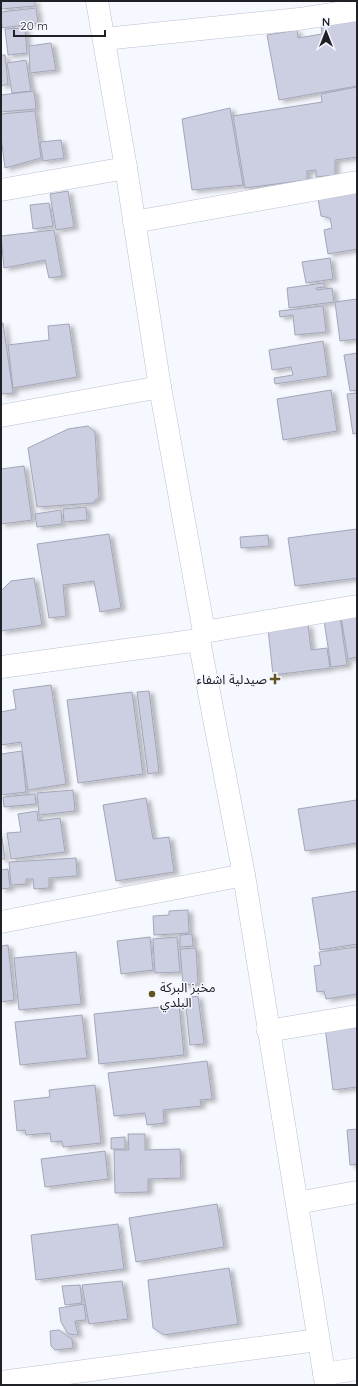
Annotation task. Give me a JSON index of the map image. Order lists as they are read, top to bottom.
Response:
{
  "places": {
    "health": ["صيدلية اشفاء"],
    "other": ["مخبز البركة البلدي"]
  },
  "scale_bar": "20 m",
  "north": "top"
}
